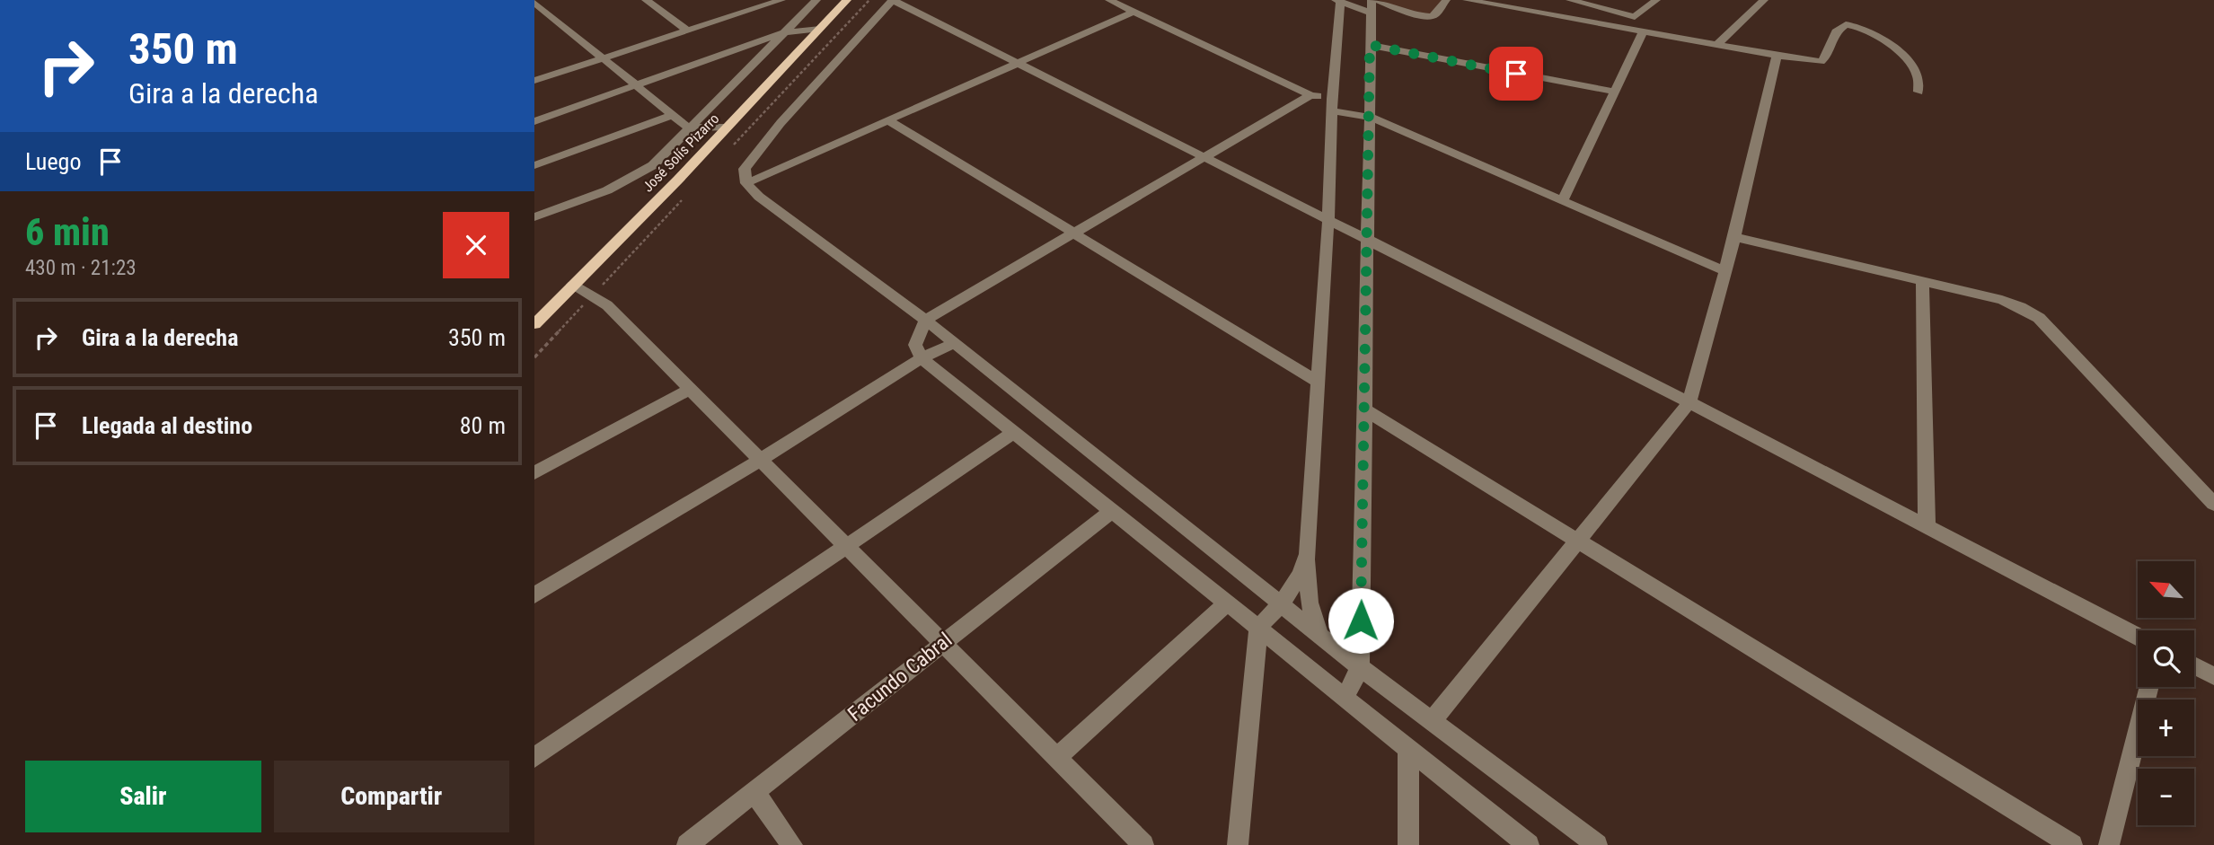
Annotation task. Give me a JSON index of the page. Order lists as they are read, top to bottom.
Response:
{
  "streets": {
    "main road": ["José Solís Pizarro"],
    "street": ["Facundo Cabral"]
  },
  "north": "top left",
  "page": {
    "turn": ["350 m", "Gira a la derecha"],
    "then": "Luego",
    "heading": ["6 min", "430 m · 21:23"],
    "list": [
      {
        "name": "Gira a la derecha",
        "value": "350 m"
      },
      {
        "name": "Llegada al destino",
        "value": "80 m"
      }
    ],
    "map_buttons": ["+", "−"],
    "buttons": ["Salir", "Compartir"]
  }
}
